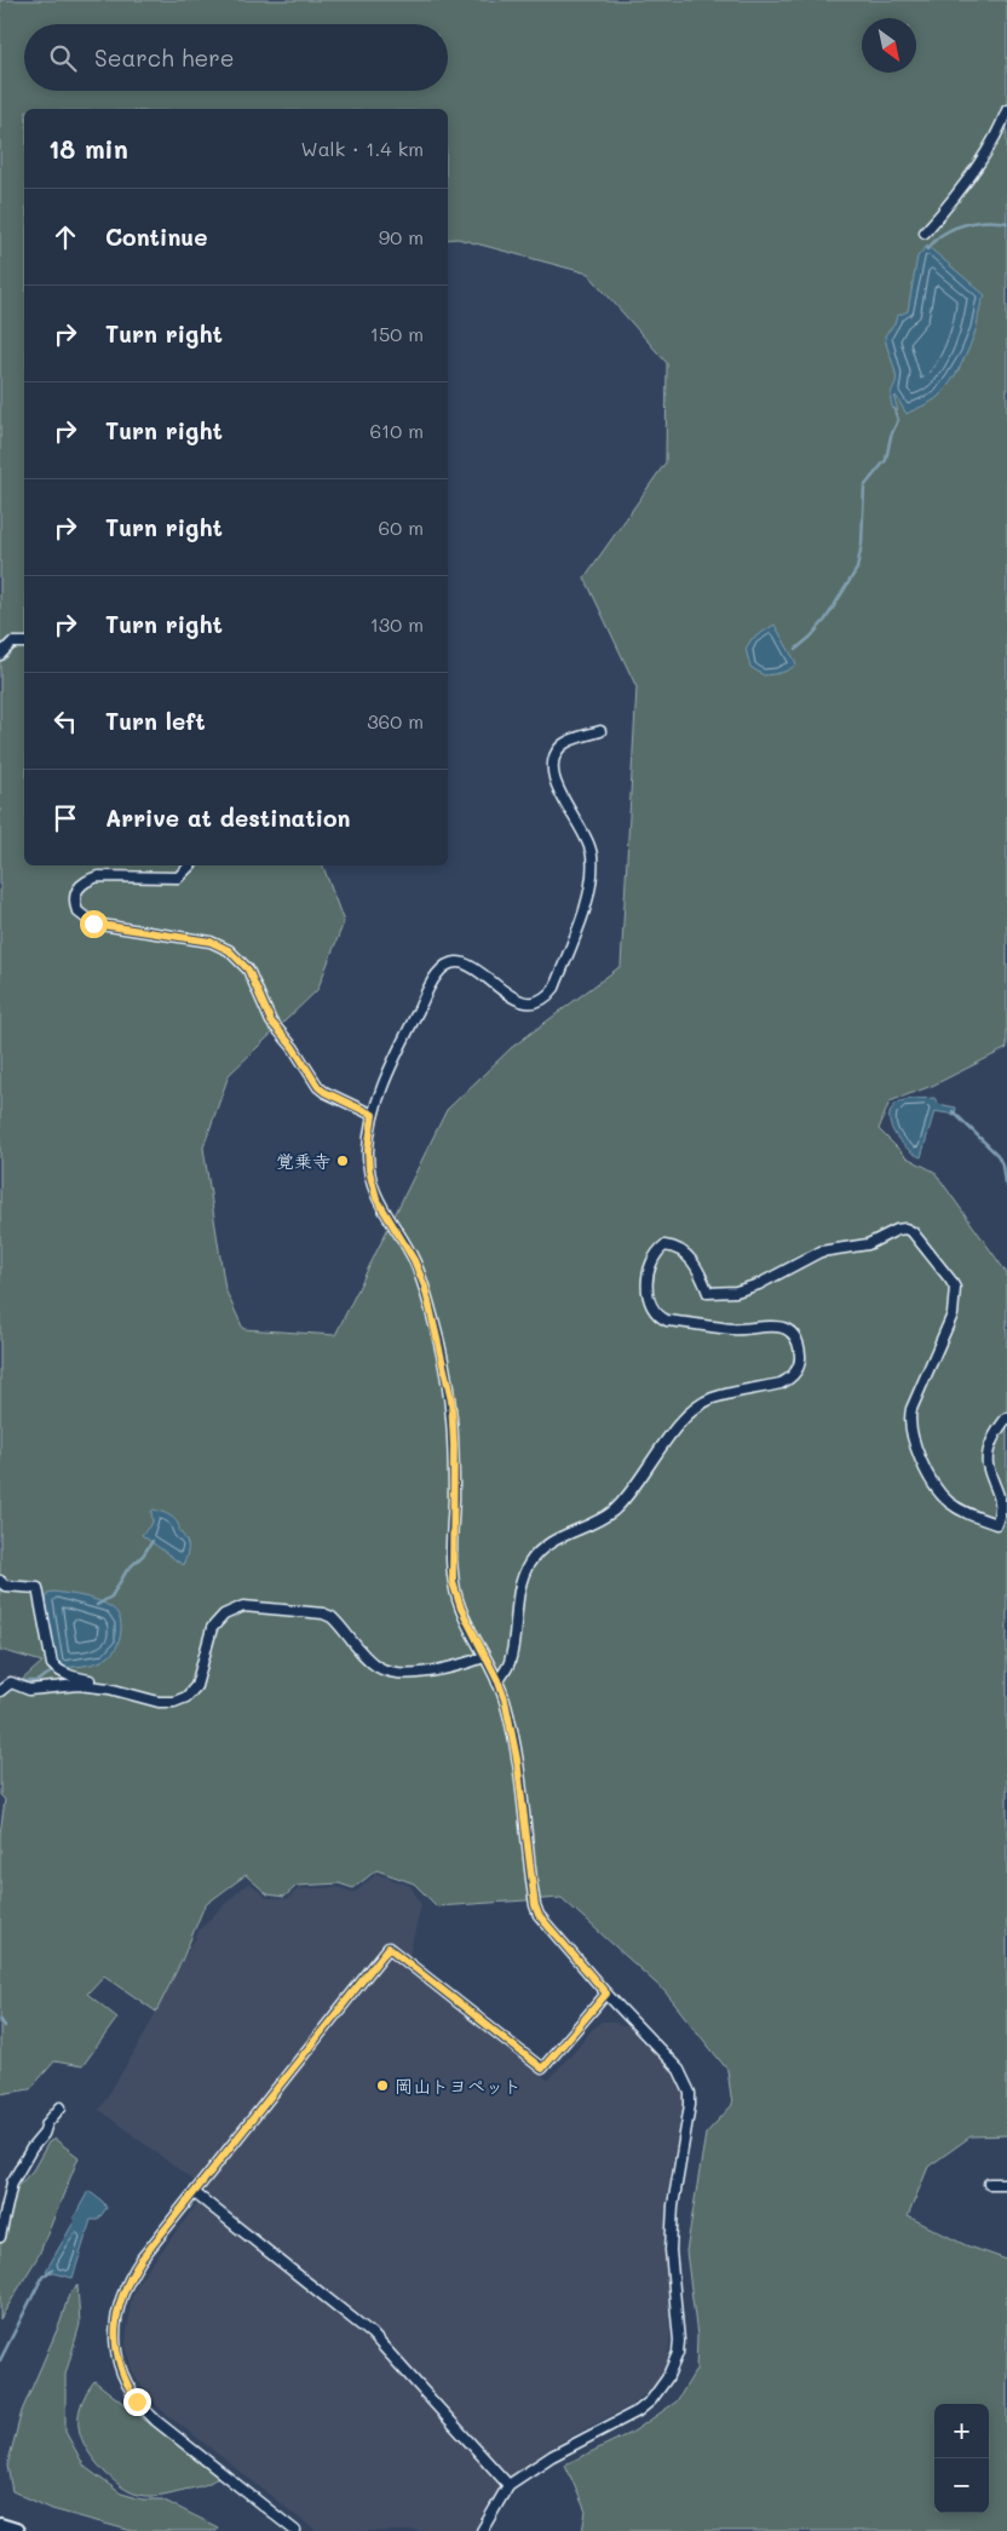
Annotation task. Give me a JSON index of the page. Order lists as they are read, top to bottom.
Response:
{
  "places": ["覚乗寺", "岡山トヨペット"],
  "north": "bottom right",
  "page": {
    "search": "Search here",
    "heading": ["18 min", "Walk · 1.4 km"],
    "list": [
      ["Continue", "90 m"],
      ["Turn right", "150 m"],
      ["Turn right", "610 m"],
      ["Turn right", "60 m"],
      ["Turn right", "130 m"],
      ["Turn left", "360 m"],
      "Arrive at destination"
    ],
    "map_buttons": ["+", "−"]
  }
}
